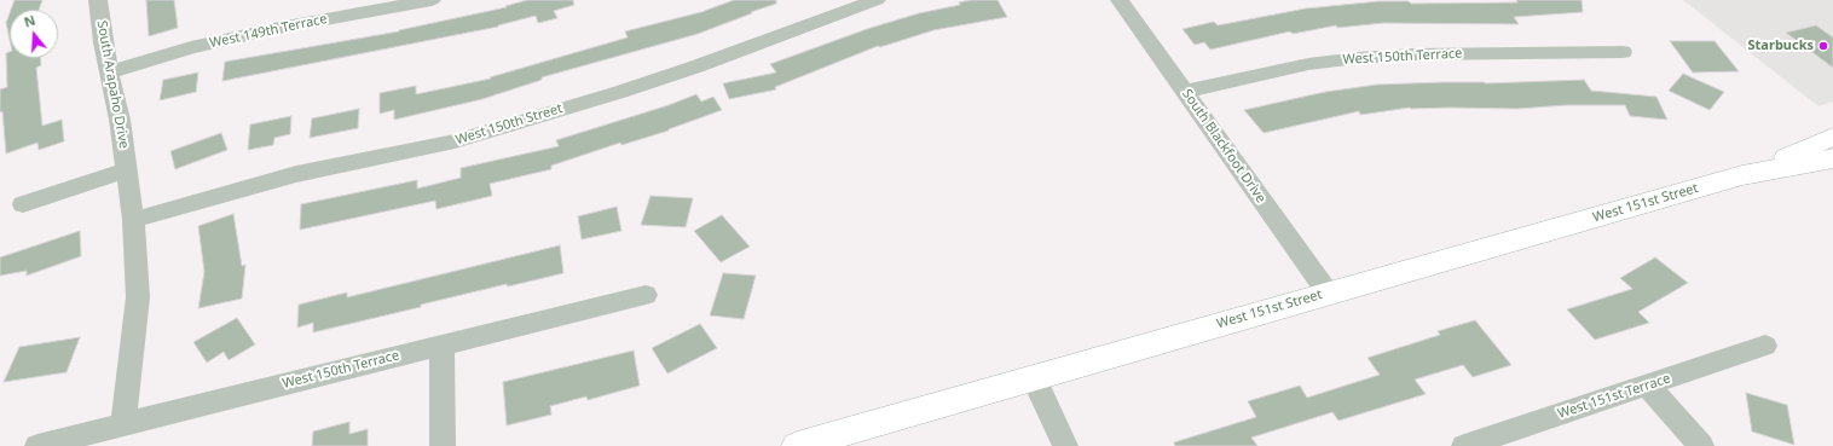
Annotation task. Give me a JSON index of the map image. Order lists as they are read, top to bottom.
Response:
{
  "streets": {
    "main road": ["West 151st Street"],
    "street": [
      "West 149th Terrace",
      "West 150th Terrace",
      "South Arapaho Drive",
      "West 150th Street",
      "South Blackfoot Drive",
      "West 151st Terrace"
    ]
  },
  "crossings": [
    ["West 149th Terrace", "South Arapaho Drive"],
    ["West 150th Terrace", "South Arapaho Drive"],
    ["West 150th Terrace", "South Blackfoot Drive"],
    ["South Arapaho Drive", "West 150th Street"],
    ["South Blackfoot Drive", "West 151st Street"]
  ],
  "places": ["Starbucks"],
  "north": "top"
}
